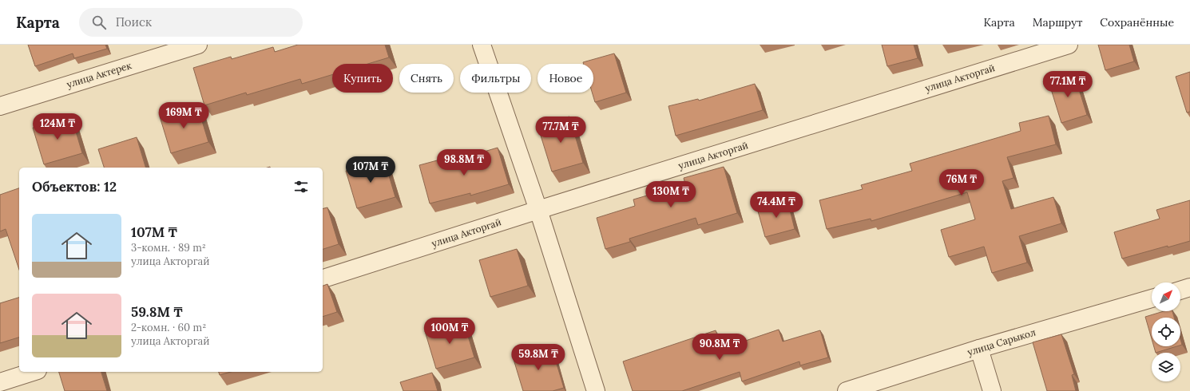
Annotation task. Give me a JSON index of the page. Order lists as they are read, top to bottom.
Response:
{
  "streets": {
    "street": ["улица Актерек", "улица Акторгай", "улица Сарыкол"]
  },
  "north": "top right",
  "page": {
    "header": "Карта",
    "search": "Поиск",
    "nav": ["Карта", "Маршрут", "Сохранённые"],
    "chip": [
      "Купить",
      "Снять",
      "Фильтры",
      "Новое"
    ],
    "price": [
      "77.1M ₸",
      "169M ₸",
      "124M ₸",
      "77.7M ₸",
      "98.8M ₸",
      "107M ₸",
      "76M ₸",
      "130M ₸",
      "74.4M ₸",
      "100M ₸",
      "90.8M ₸",
      "59.8M ₸"
    ],
    "heading": "Объектов: 12",
    "list": [
      {
        "name": "107M ₸",
        "note": "3-комн. · 89 m² · улица Акторгай"
      },
      {
        "name": "59.8M ₸",
        "note": "2-комн. · 60 m² · улица Акторгай"
      }
    ]
  }
}
